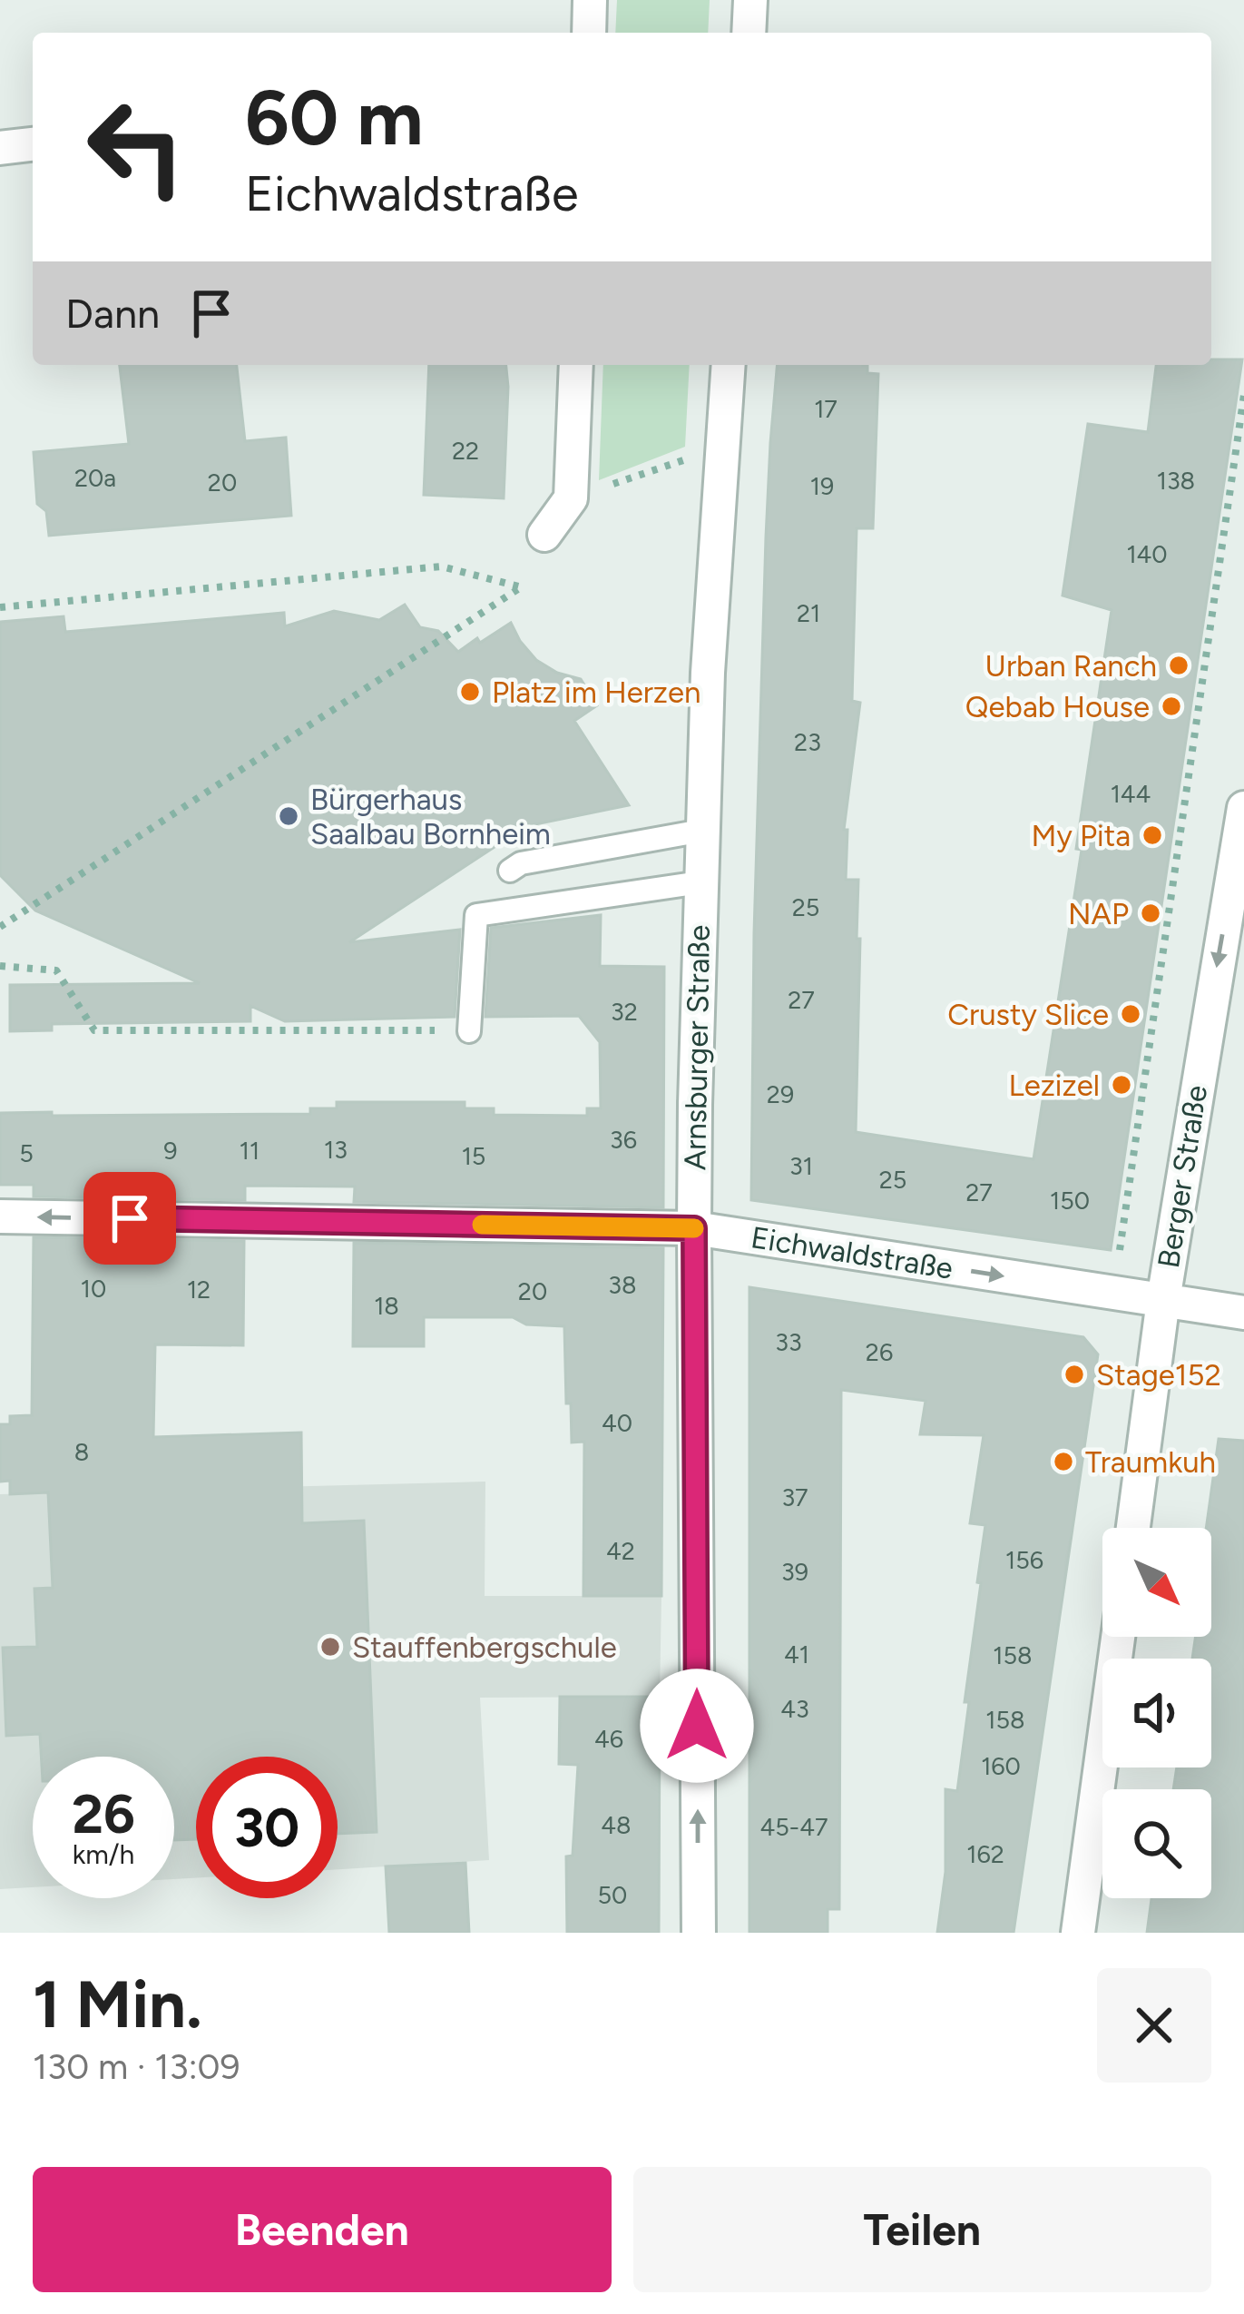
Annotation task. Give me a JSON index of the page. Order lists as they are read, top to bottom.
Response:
{
  "streets": {
    "street": ["Arnsburger Straße", "Berger Straße", "Eichwaldstraße"]
  },
  "crossings": [
    ["Arnsburger Straße", "Eichwaldstraße"],
    ["Berger Straße", "Eichwaldstraße"]
  ],
  "one_way": ["Arnsburger Straße", "Berger Straße"],
  "places": [
    "Urban Ranch",
    "Platz im Herzen",
    "Qebab House",
    "Bürgerhaus Saalbau Bornheim",
    "My Pita",
    "NAP",
    "Crusty Slice",
    "Lezizel",
    "Stage152",
    "Traumkuh",
    "Stauffenbergschule"
  ],
  "house_numbers": [
    "17",
    "22",
    "20a",
    "138",
    "20",
    "19",
    "140",
    "21",
    "23",
    "144",
    "25",
    "27",
    "32",
    "29",
    "36",
    "13",
    "9",
    "11",
    "5",
    "15",
    "31",
    "25",
    "27",
    "150",
    "38",
    "10",
    "12",
    "20",
    "18",
    "33",
    "26",
    "40",
    "8",
    "37",
    "42",
    "156",
    "39",
    "41",
    "158",
    "43",
    "158",
    "46",
    "160",
    "48",
    "45-47",
    "162",
    "50"
  ],
  "north": "bottom right",
  "page": {
    "turn": ["60 m", "Eichwaldstraße"],
    "then": "Dann",
    "speed": "26 km/h",
    "limit": "30",
    "heading": ["1 Min.", "130 m · 13:09"],
    "buttons": ["Beenden", "Teilen"]
  }
}
